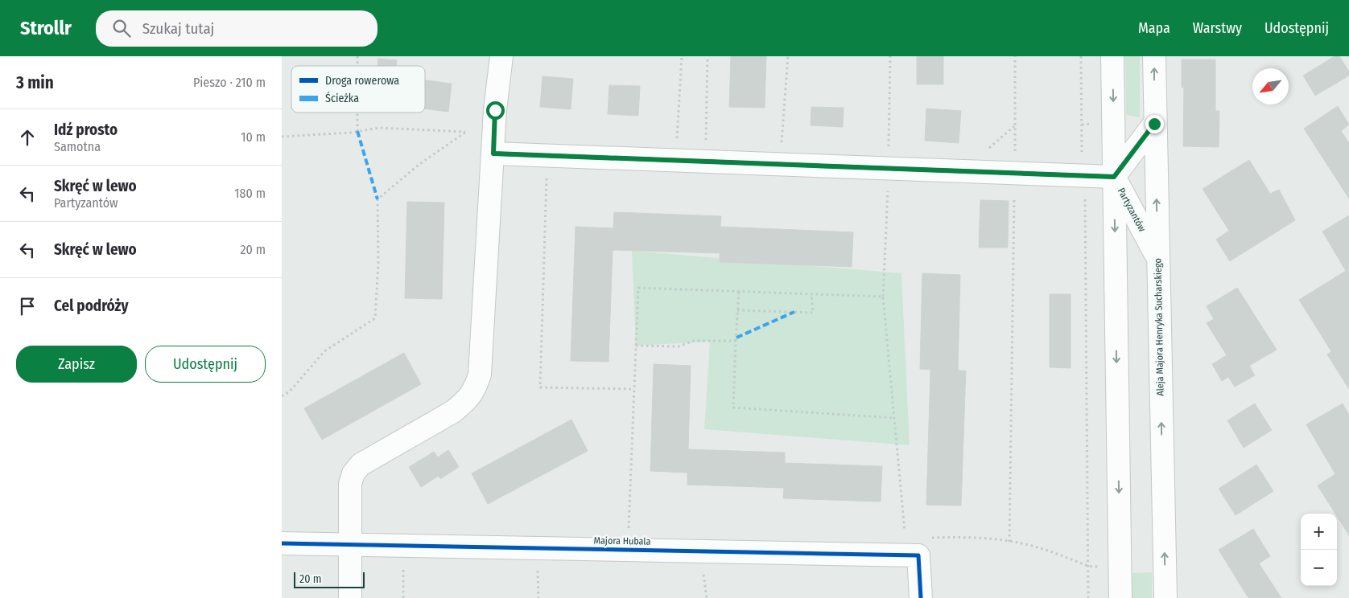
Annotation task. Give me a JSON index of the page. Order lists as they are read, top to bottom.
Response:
{
  "streets": {
    "street": ["Partyzantów", "Aleja Majora Henryka Sucharskiego", "Majora Hubala"]
  },
  "crossings": [
    ["Partyzantów", "Aleja Majora Henryka Sucharskiego"]
  ],
  "legend": ["Droga rowerowa", "Ścieżka"],
  "scale_bar": "20 m",
  "north": "bottom left",
  "page": {
    "header": "Strollr",
    "search": "Szukaj tutaj",
    "nav": ["Mapa", "Warstwy", "Udostępnij"],
    "heading": ["3 min", "Pieszo · 210 m"],
    "list": [
      ["Idź prosto", "Samotna", "10 m"],
      ["Skręć w lewo", "Partyzantów", "180 m"],
      ["Skręć w lewo", "20 m"],
      "Cel podróży"
    ],
    "buttons": ["Zapisz", "Udostępnij"],
    "map_buttons": ["+", "−"],
    "scale": "20 m"
  }
}
